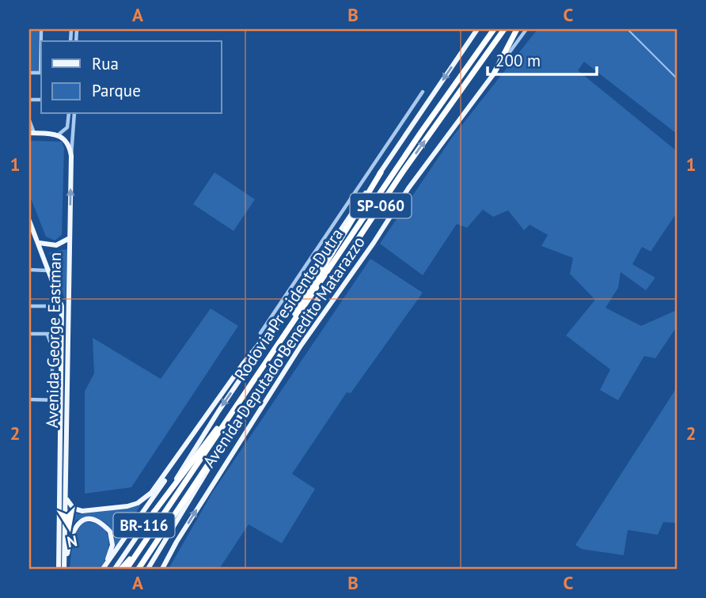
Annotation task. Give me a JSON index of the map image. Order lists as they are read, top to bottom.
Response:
{
  "streets": {
    "highway": ["SP-060", "Rodovia Presidente Dutra"],
    "main road": ["Avenida George Eastman", "Avenida Deputado Benedito Matarazzo", "BR-116"]
  },
  "crossings": [
    ["Rodovia Presidente Dutra", "Avenida Deputado Benedito Matarazzo"]
  ],
  "legend": ["Rua", "Parque"],
  "scale_bar": "200 m",
  "north": "bottom",
  "grid": {
    "columns": ["A", "B", "C"],
    "rows": ["1", "2"]
  }
}
